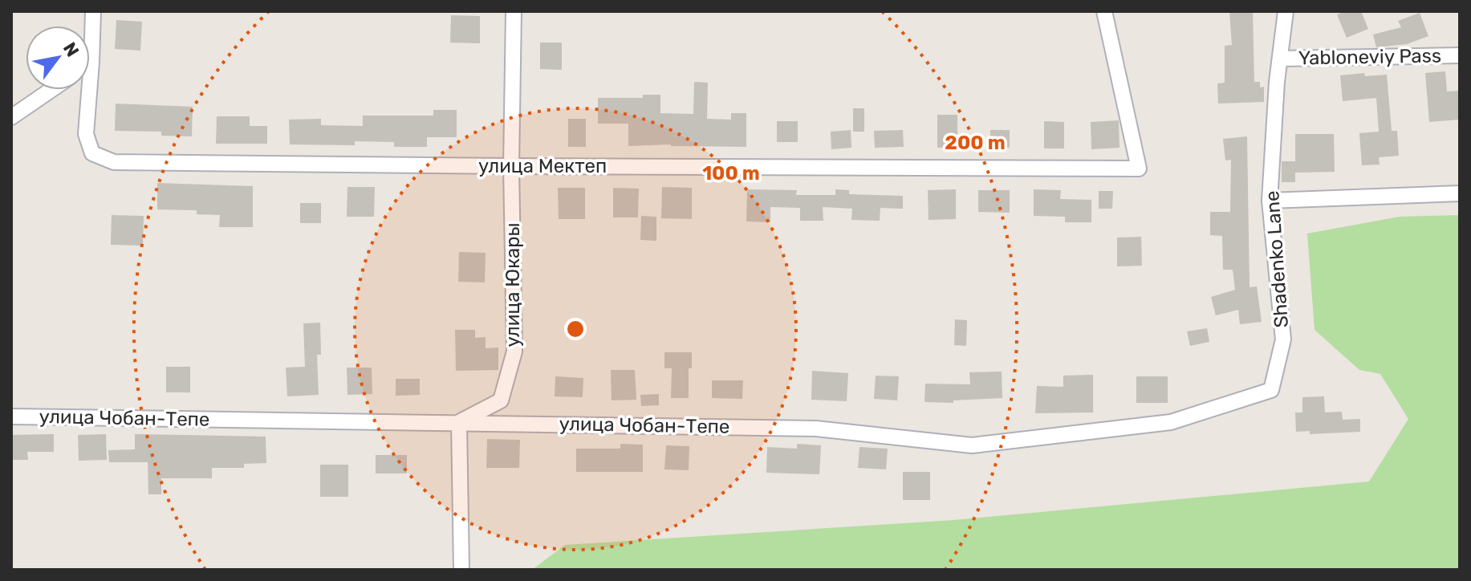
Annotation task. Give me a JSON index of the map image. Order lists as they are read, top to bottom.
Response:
{
  "streets": {
    "street": [
      "Yabloneviy Pass",
      "улица Мектеп",
      "Shadenko Lane",
      "улица Юкары",
      "улица Чобан-Тепе"
    ]
  },
  "crossings": [
    ["Yabloneviy Pass", "Shadenko Lane"],
    ["улица Мектеп", "улица Юкары"],
    ["Shadenko Lane", "улица Чобан-Тепе"],
    ["улица Юкары", "улица Чобан-Тепе"]
  ],
  "north": "top right",
  "rings": ["200 m", "100 m"]
}
